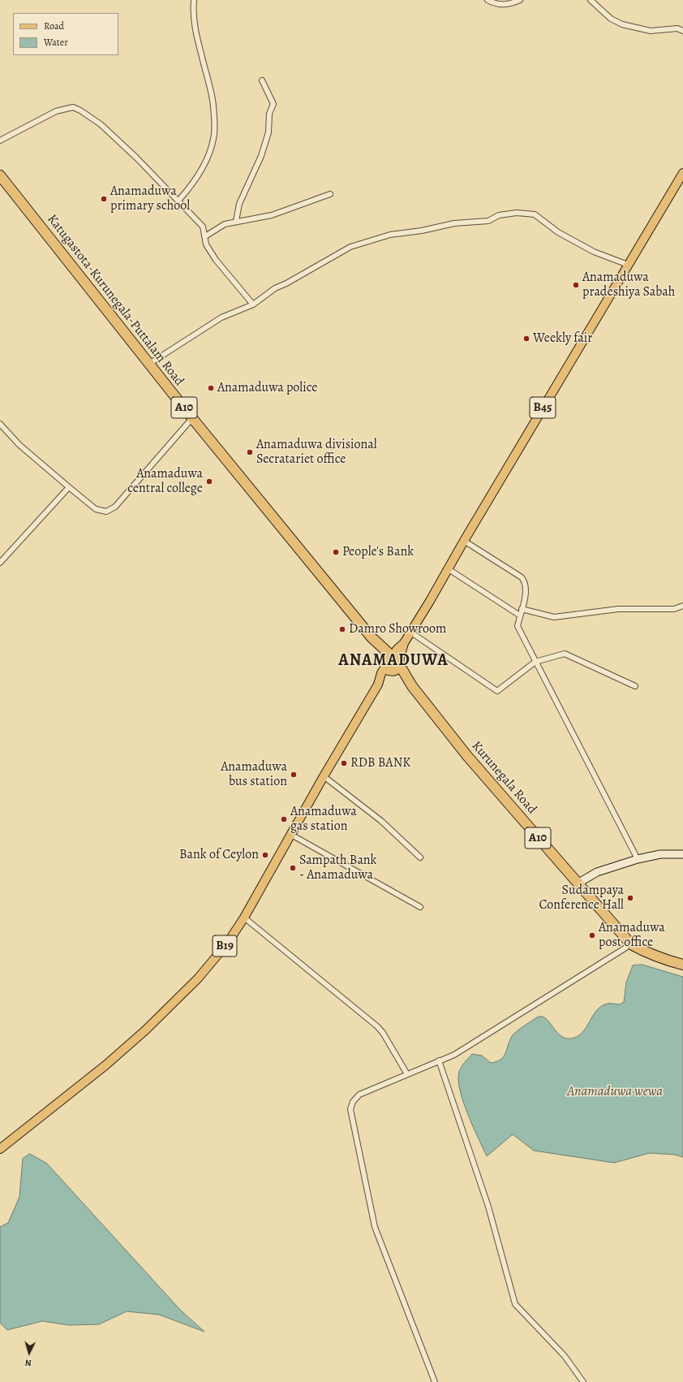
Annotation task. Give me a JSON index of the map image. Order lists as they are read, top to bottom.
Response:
{
  "streets": {
    "highway": ["Katugastota-Kurunegala-Puttalam Road", "A10", "Kurunegala Road"],
    "main road": ["B45", "B19"]
  },
  "crossings": [
    ["Katugastota-Kurunegala-Puttalam Road", "B45"],
    ["Katugastota-Kurunegala-Puttalam Road", "Kurunegala Road"],
    ["Katugastota-Kurunegala-Puttalam Road", "B19"],
    ["B45", "Kurunegala Road"],
    ["Kurunegala Road", "B19"]
  ],
  "districts": ["ANAMADUWA"],
  "water": ["Anamaduwa wewa"],
  "places": [
    "Anamaduwa primary school",
    "Anamaduwa pradeshiya Sabah",
    "Weekly fair",
    "Anamaduwa police",
    "Anamaduwa divisional Secratariet office",
    "Anamaduwa central college",
    "People's Bank",
    "Damro Showroom",
    "RDB BANK",
    "Anamaduwa bus station",
    "Anamaduwa gas station",
    "Bank of Ceylon",
    "Sampath Bank - Anamaduwa",
    "Sudampaya Conference Hall",
    "Anamaduwa post office"
  ],
  "legend": ["Road", "Water"],
  "north": "bottom"
}
